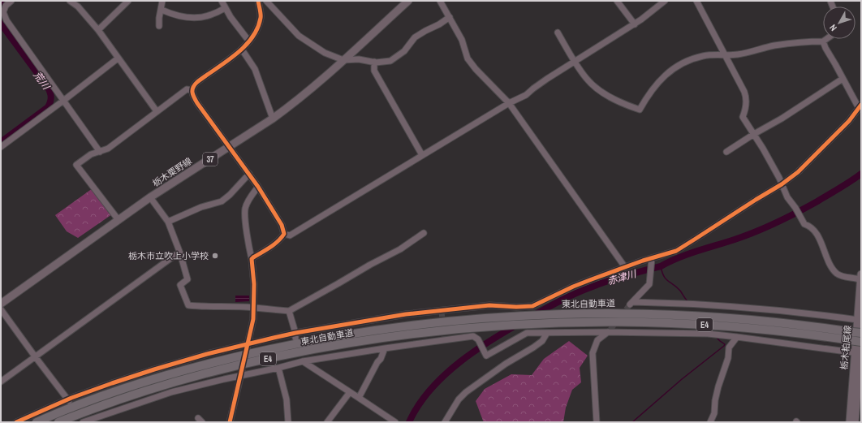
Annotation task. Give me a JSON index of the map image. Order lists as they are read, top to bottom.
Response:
{
  "streets": {
    "highway": ["東北自動車道", "E4"],
    "main road": ["37", "栃木粟野線", "栃木粕尾線"]
  },
  "crossings": [
    ["東北自動車道", "栃木粕尾線"]
  ],
  "water": ["荒川", "赤津川"],
  "places": ["栃木市立吹上小学校"],
  "north": "bottom left"
}
